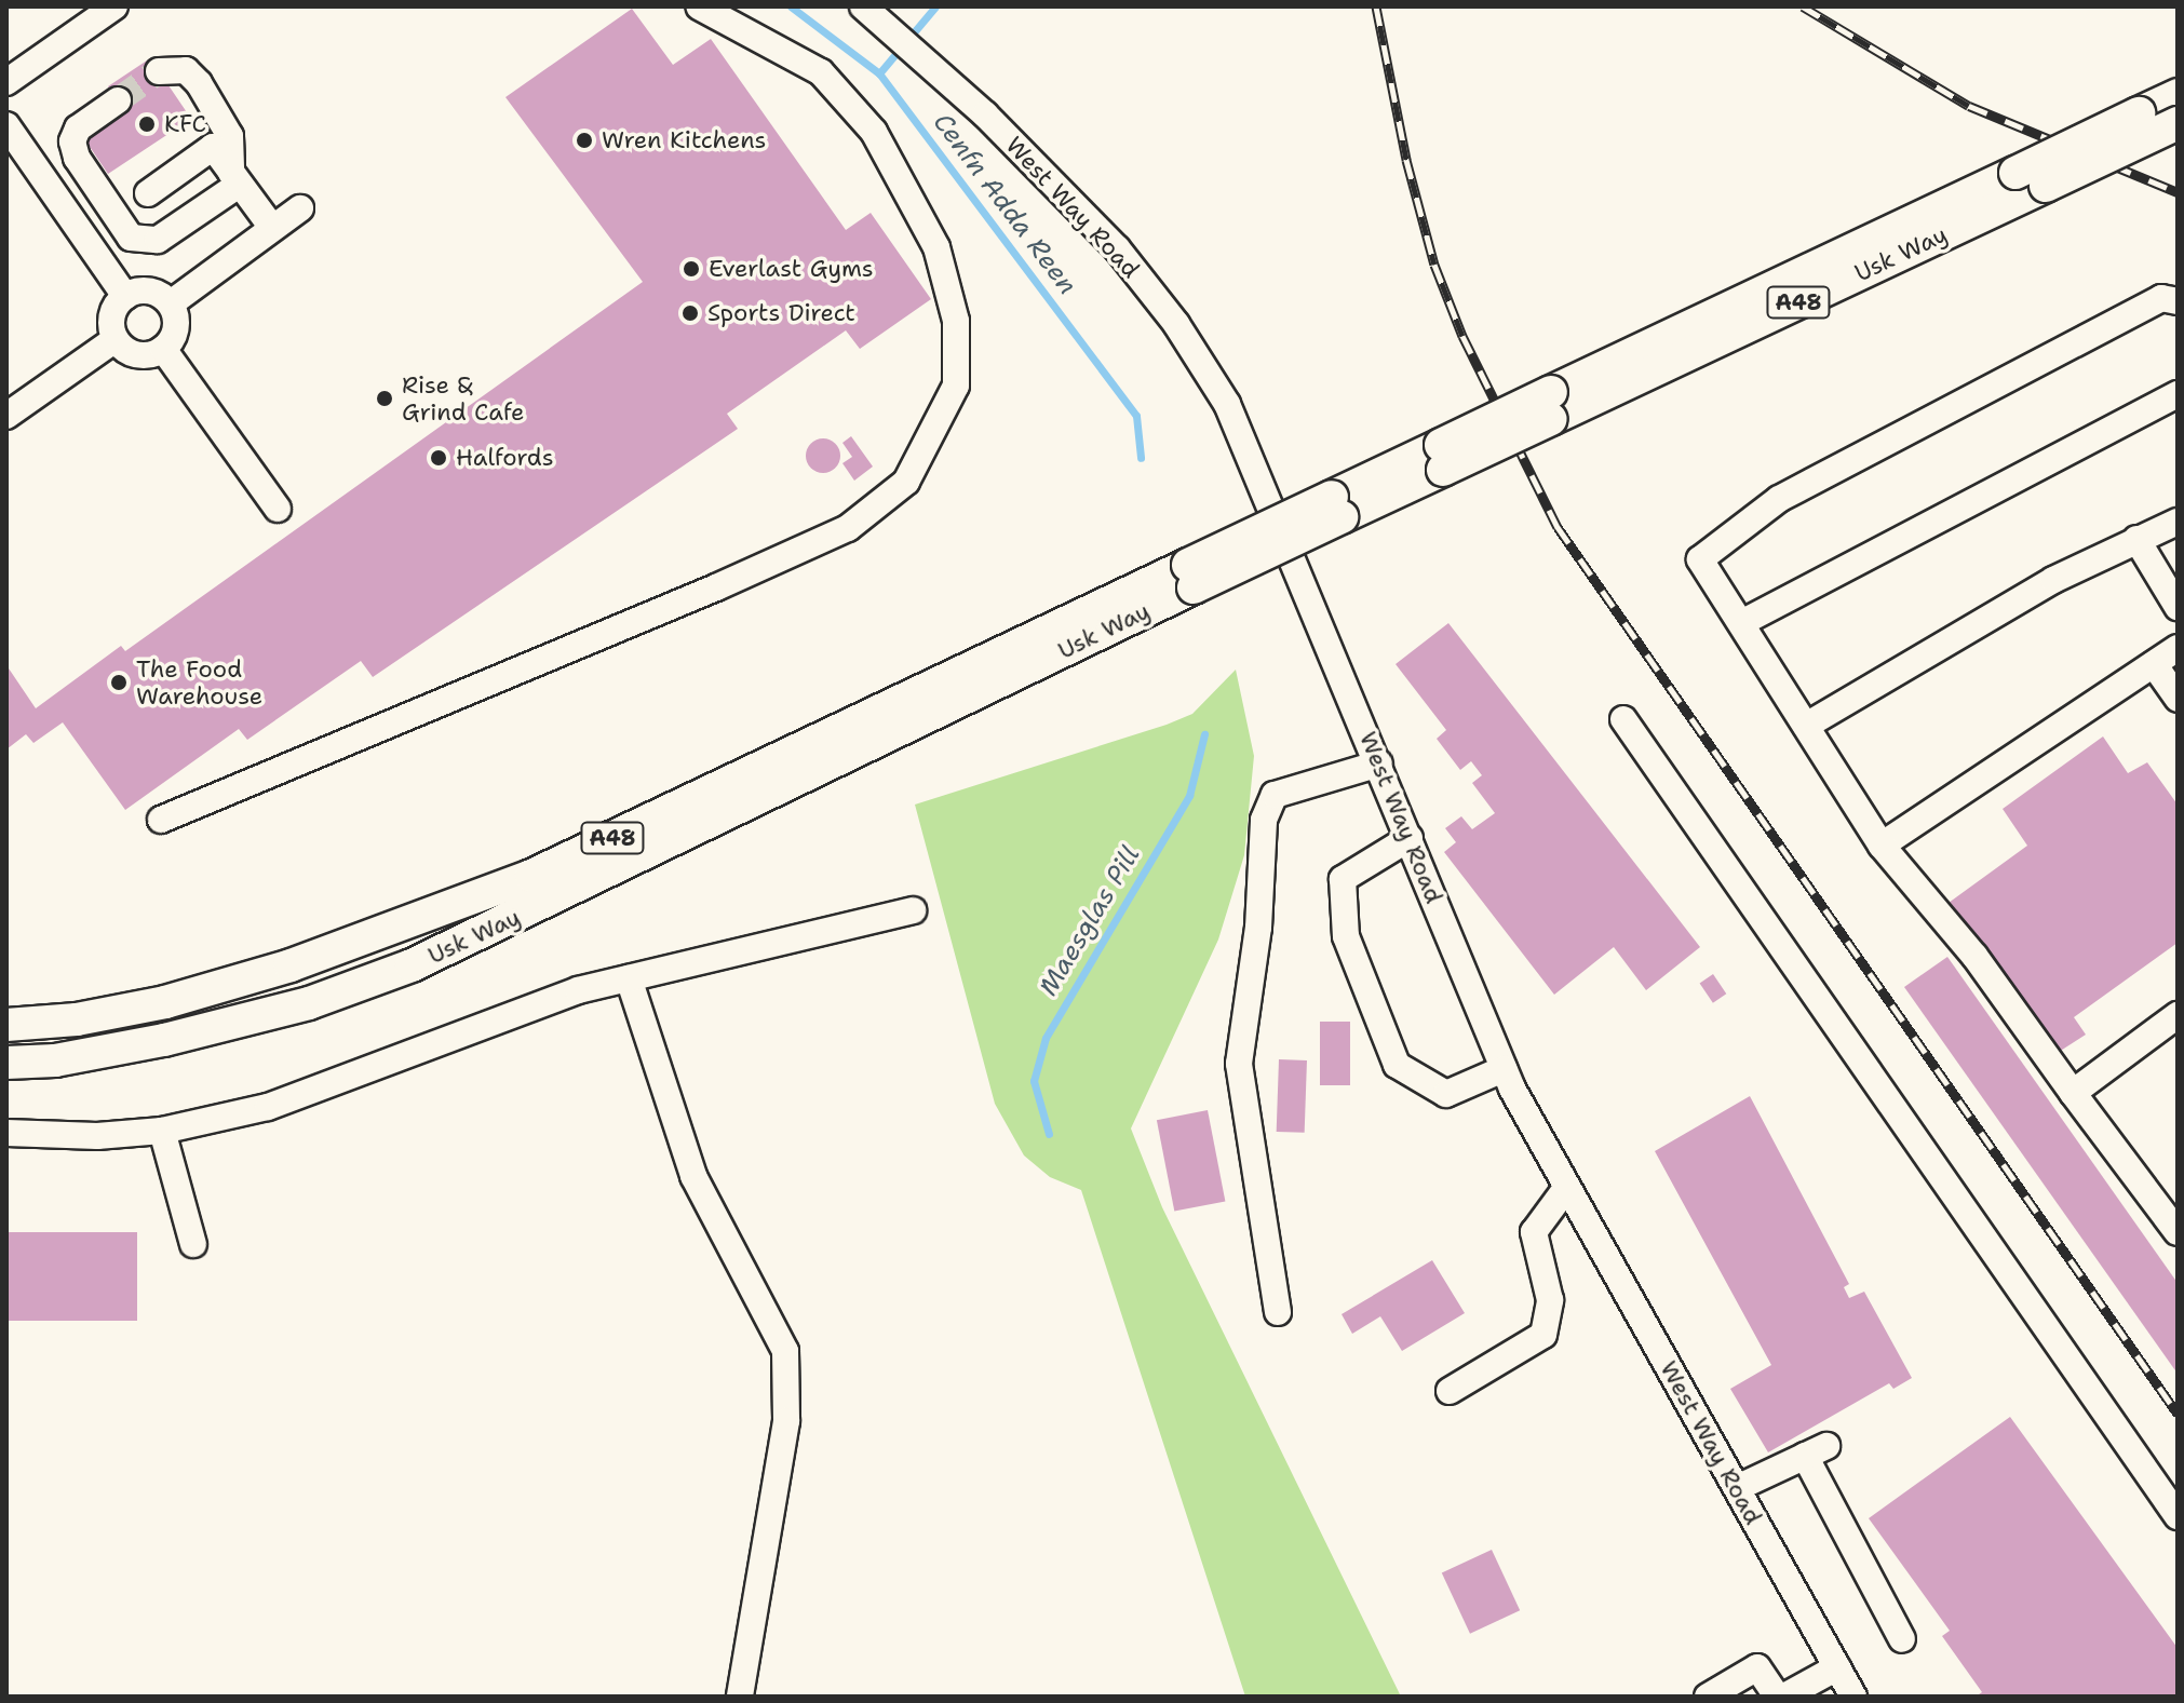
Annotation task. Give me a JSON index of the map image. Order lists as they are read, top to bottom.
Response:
{
  "streets": {
    "main road": ["Usk Way", "A48"],
    "street": ["West Way Road"]
  },
  "water": ["Cenfn Adda Reen", "Maesglas Pill"],
  "places": [
    "KFC",
    "Wren Kitchens",
    "Everlast Gyms",
    "Sports Direct",
    "Rise & Grind Cafe",
    "Halfords",
    "The Food Warehouse"
  ]
}
